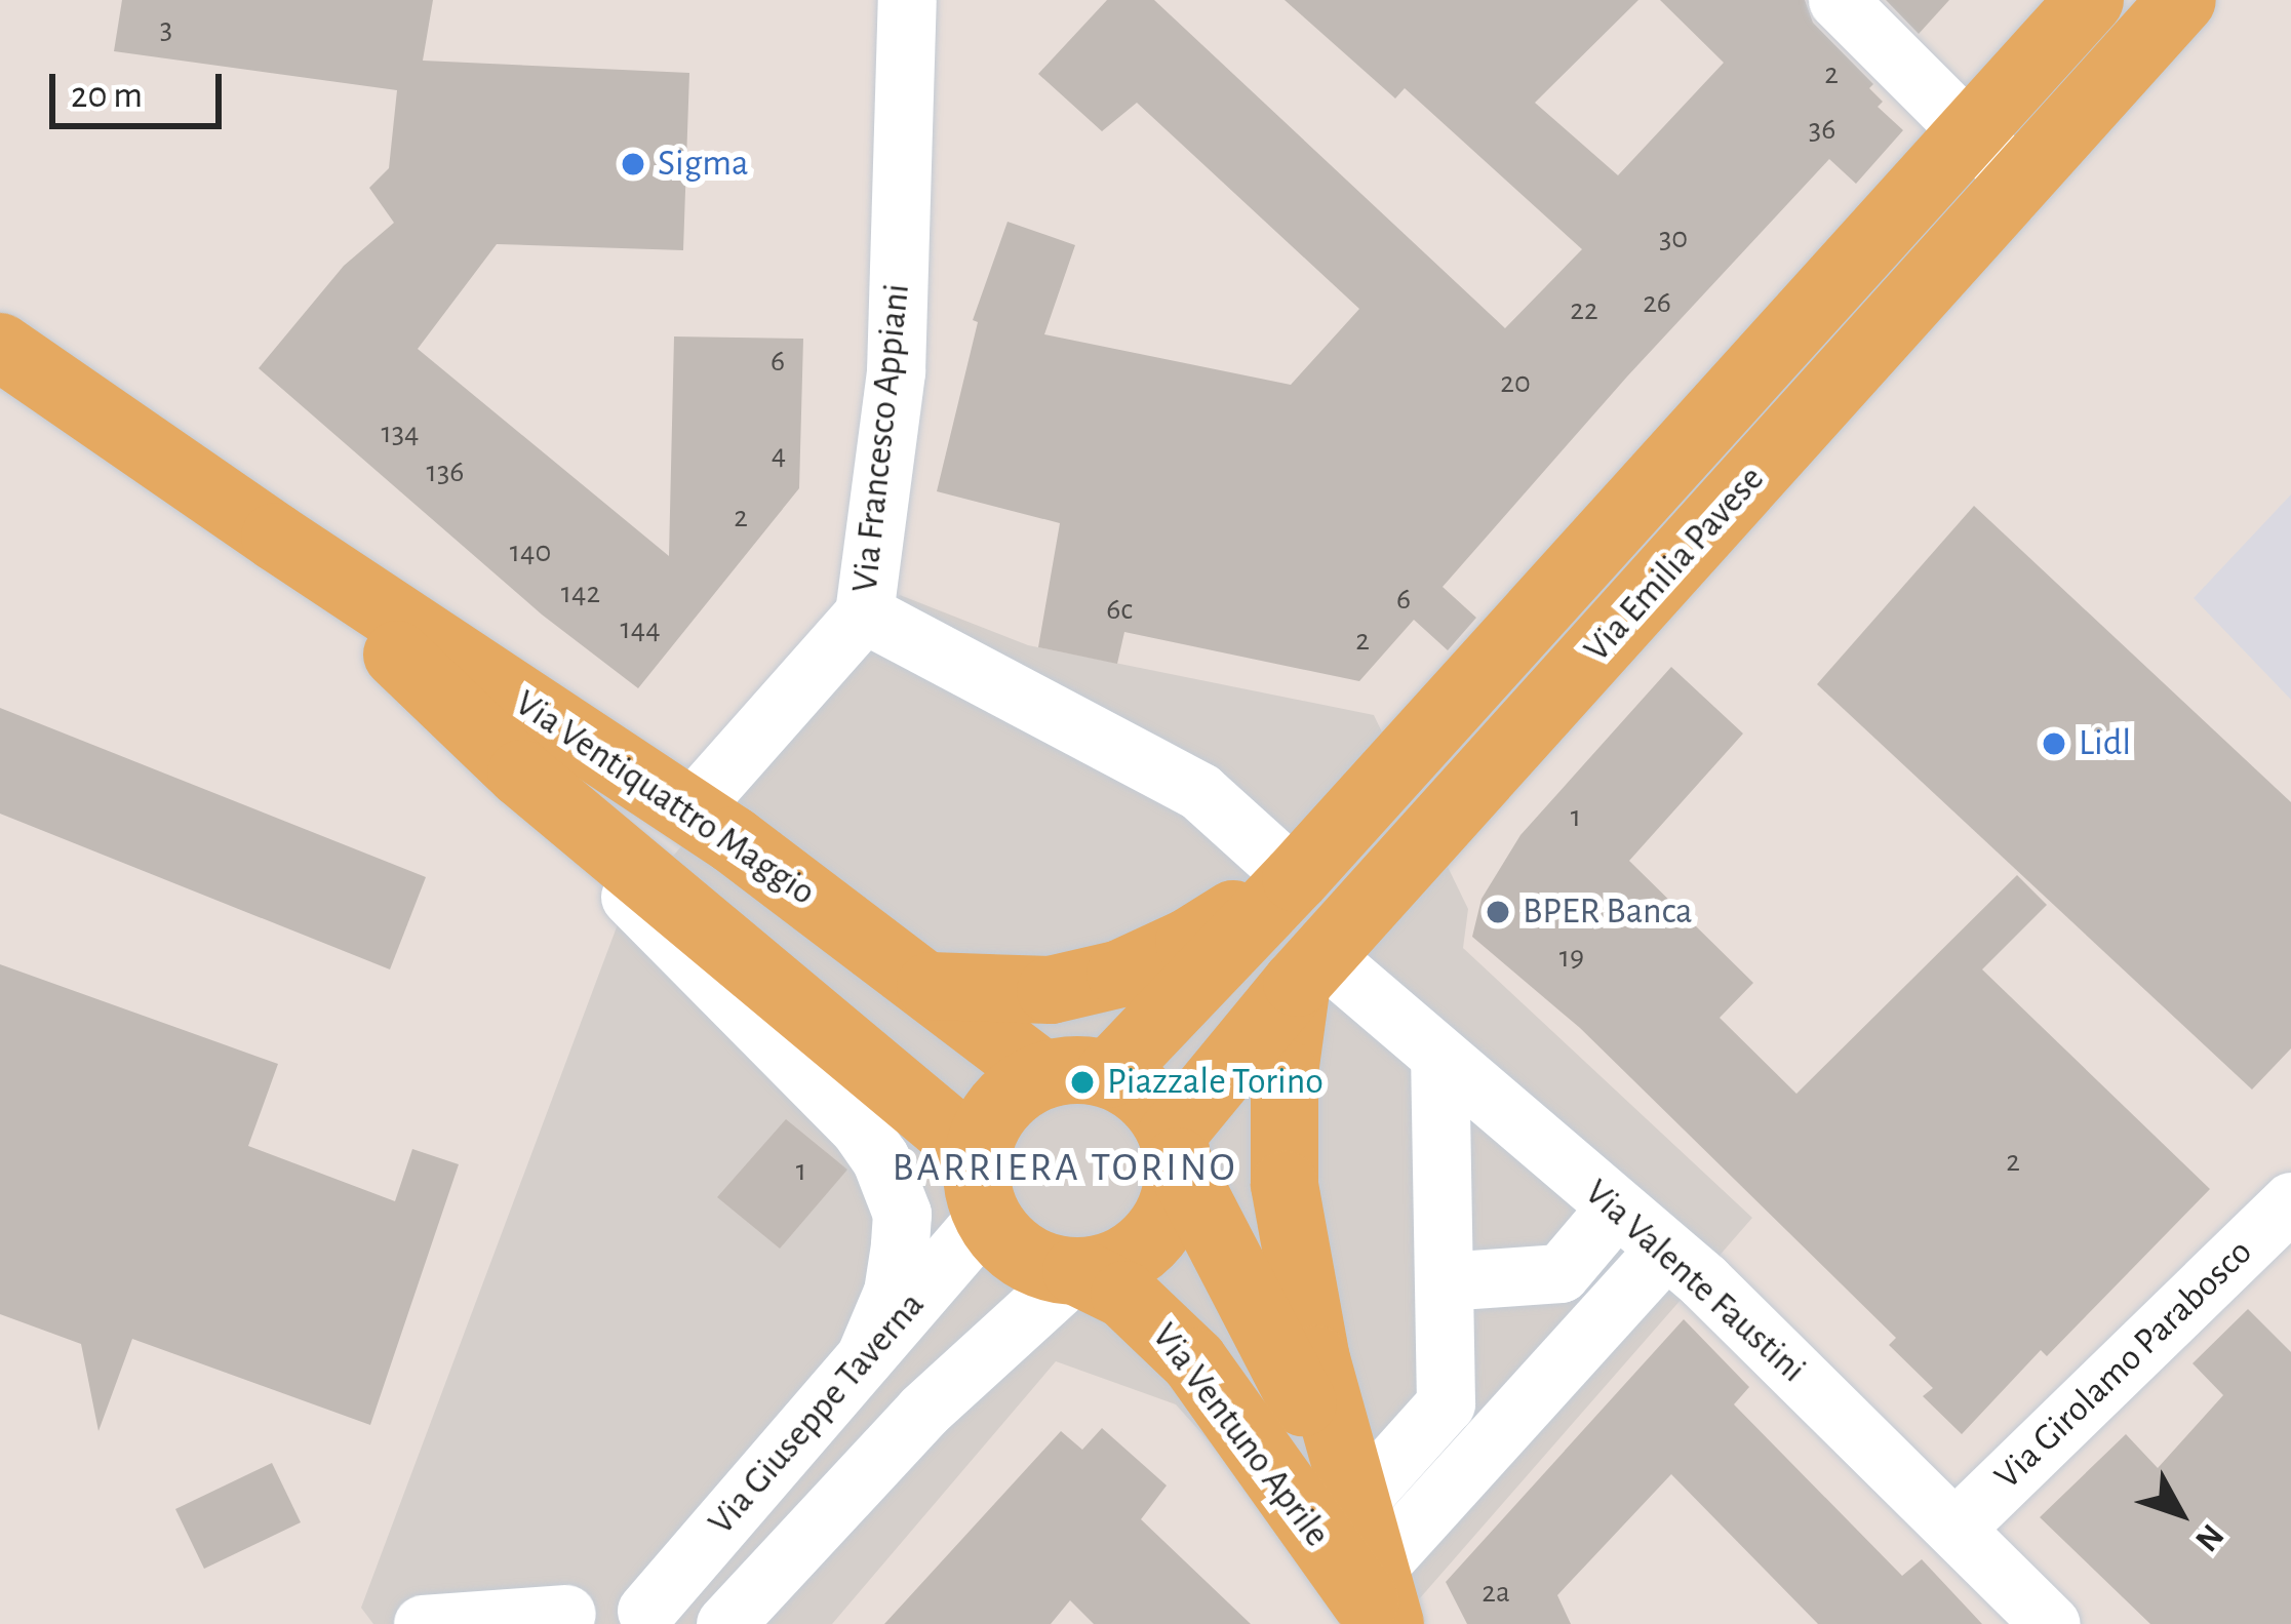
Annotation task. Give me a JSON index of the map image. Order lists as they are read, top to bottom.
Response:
{
  "streets": {
    "main road": ["Via Emilia Pavese", "Via Ventiquattro Maggio", "Via Ventuno Aprile"],
    "street": [
      "Via Francesco Appiani",
      "Via Valente Faustini",
      "Via Girolamo Parabosco",
      "Via Giuseppe Taverna"
    ]
  },
  "crossings": [
    ["Via Francesco Appiani", "Via Ventiquattro Maggio"],
    ["Via Emilia Pavese", "Via Ventiquattro Maggio"],
    ["Via Emilia Pavese", "Via Valente Faustini"],
    ["Via Emilia Pavese", "Via Giuseppe Taverna"],
    ["Via Emilia Pavese", "Via Ventuno Aprile"],
    ["Via Ventiquattro Maggio", "Via Giuseppe Taverna"],
    ["Via Ventiquattro Maggio", "Via Ventuno Aprile"],
    ["Via Valente Faustini", "Via Girolamo Parabosco"],
    ["Via Giuseppe Taverna", "Via Ventuno Aprile"]
  ],
  "districts": ["BARRIERA TORINO"],
  "places": [
    "Sigma",
    "Lidl",
    "BPER Banca",
    "Piazzale Torino"
  ],
  "house_numbers": [
    "3",
    "2",
    "36",
    "30",
    "26",
    "22",
    "6",
    "20",
    "134",
    "4",
    "136",
    "2",
    "140",
    "142",
    "6",
    "6c",
    "144",
    "2",
    "1",
    "19",
    "2",
    "1",
    "2a"
  ],
  "scale_bar": "20 m",
  "north": "bottom right"
}
